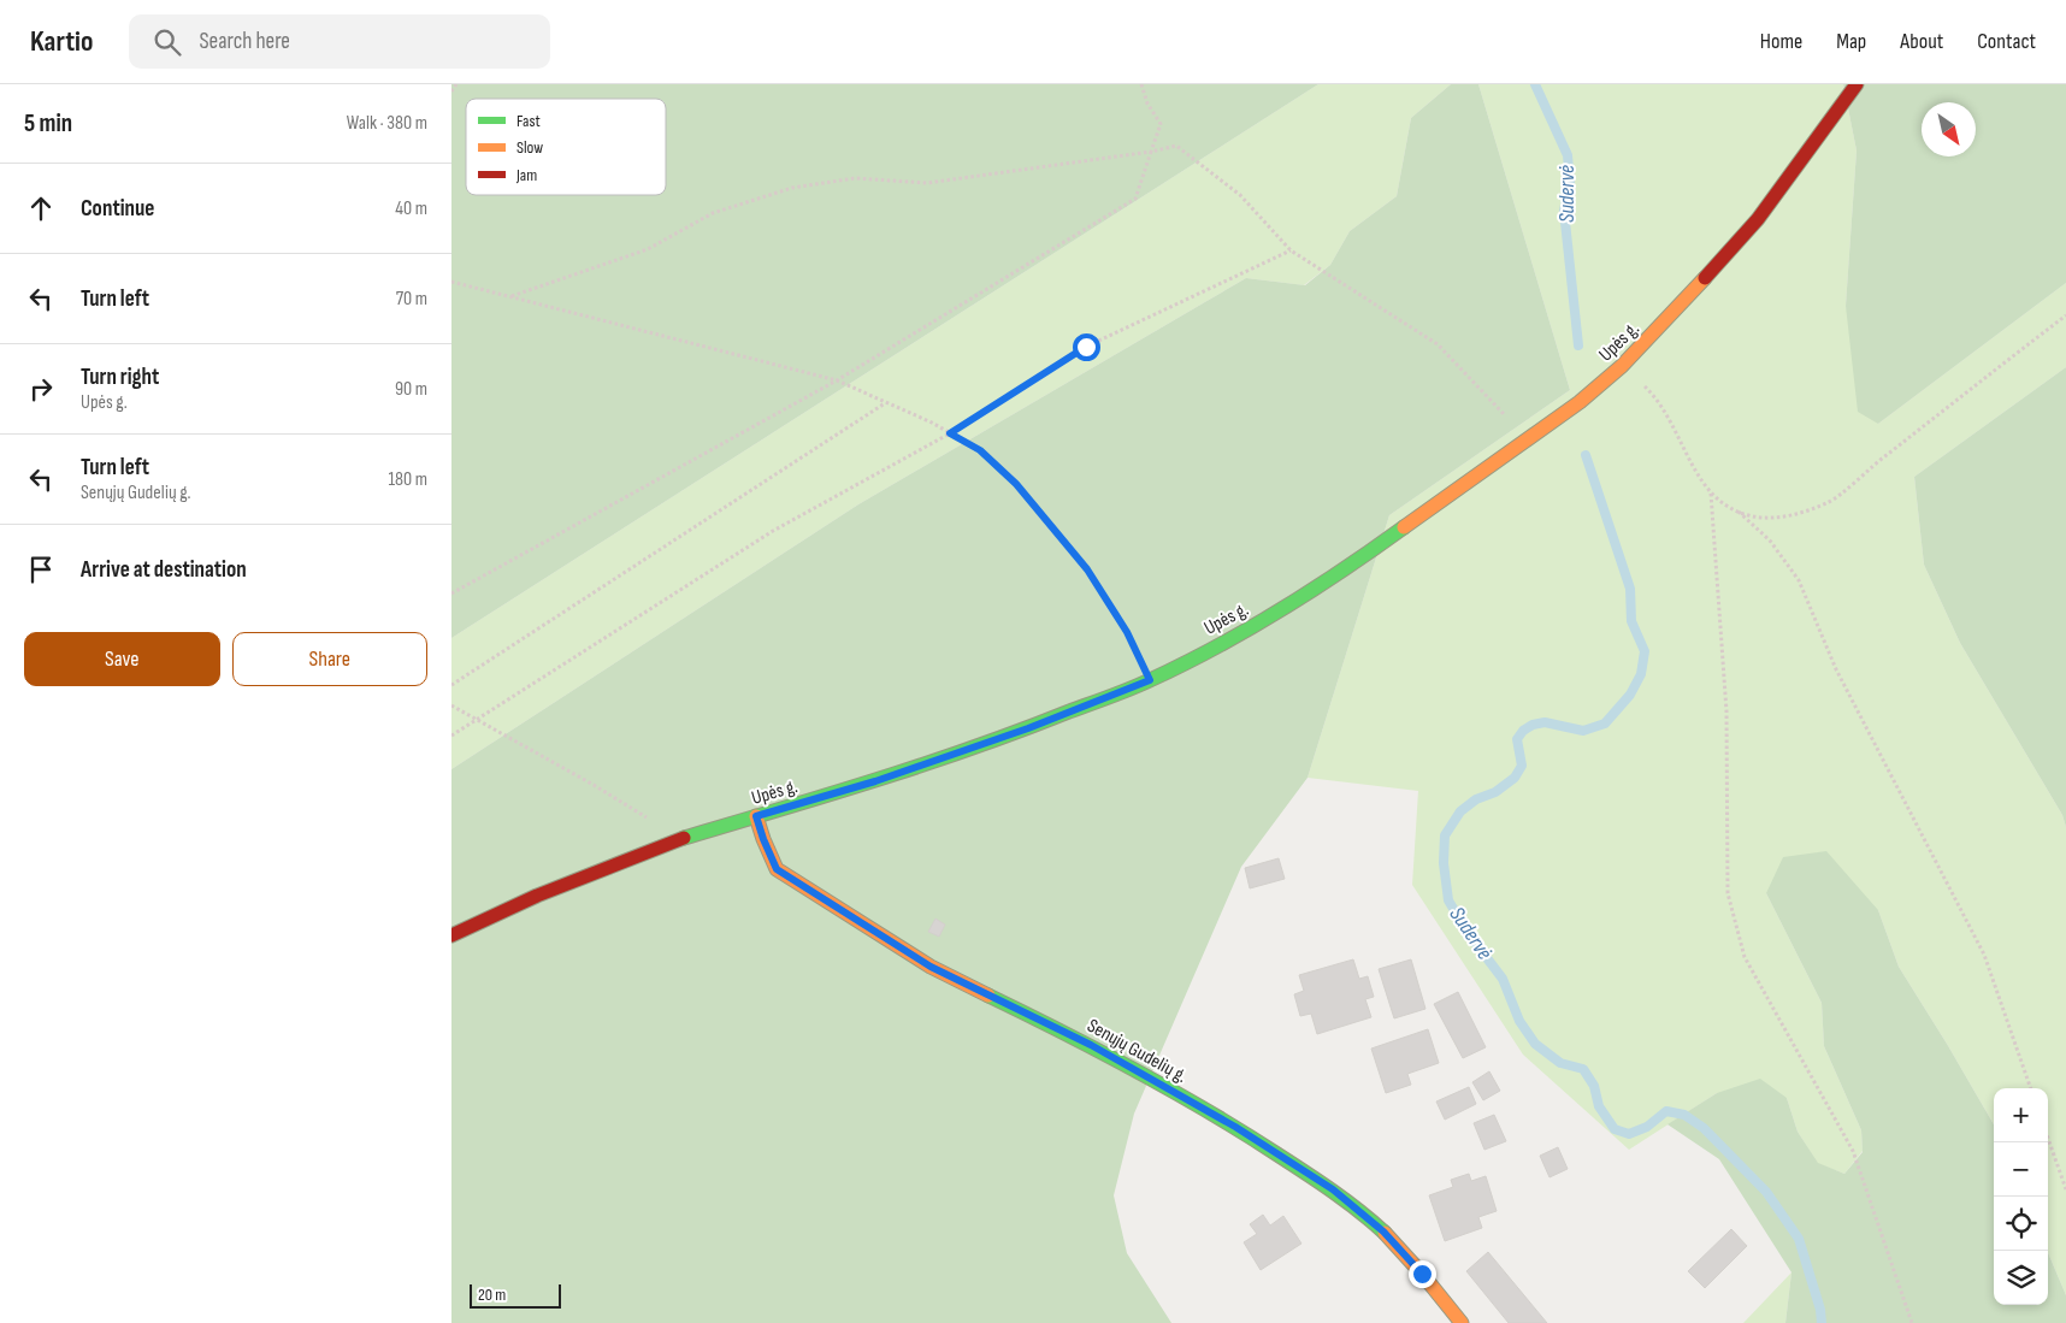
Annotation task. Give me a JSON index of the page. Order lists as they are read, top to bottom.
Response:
{
  "streets": {
    "street": ["Upės g.", "Senųjų Gudelių g."]
  },
  "crossings": [
    ["Upės g.", "Senųjų Gudelių g."]
  ],
  "water": ["Sudervė"],
  "legend": ["Fast", "Slow", "Jam"],
  "scale_bar": "20 m",
  "north": "bottom right",
  "page": {
    "header": "Kartio",
    "search": "Search here",
    "nav": [
      "Home",
      "Map",
      "About",
      "Contact"
    ],
    "heading": ["5 min", "Walk · 380 m"],
    "list": [
      ["Continue", "40 m"],
      ["Turn left", "70 m"],
      ["Turn right", "Upės g.", "90 m"],
      ["Turn left", "Senųjų Gudelių g.", "180 m"],
      "Arrive at destination"
    ],
    "buttons": ["Save", "Share"],
    "map_buttons": ["+", "−"],
    "scale": "20 m"
  }
}
